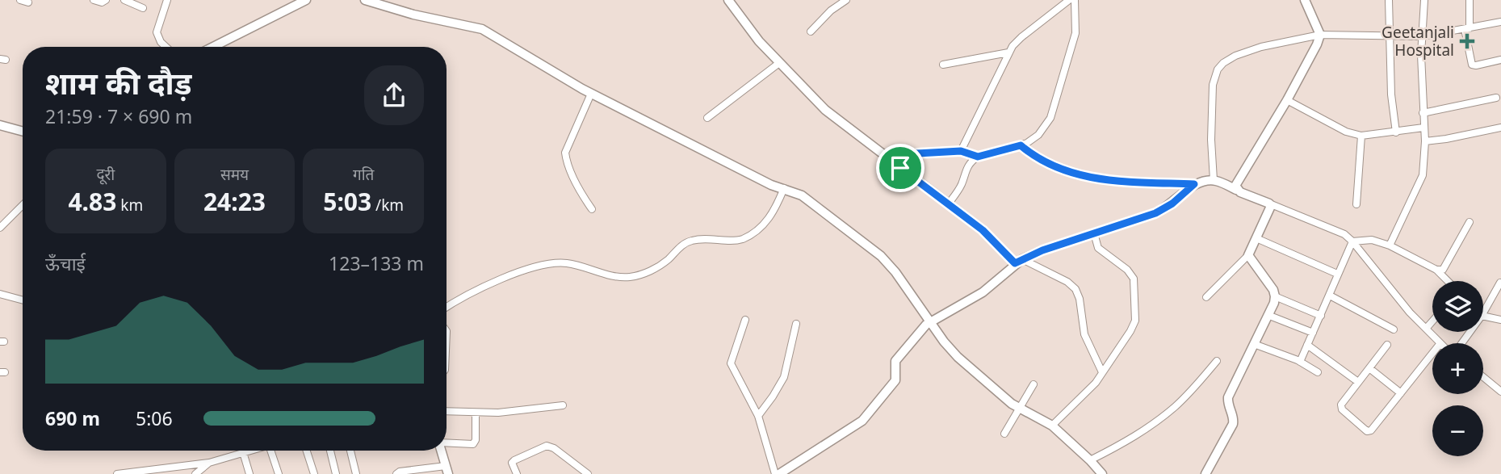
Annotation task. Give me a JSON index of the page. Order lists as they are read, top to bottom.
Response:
{
  "places": {
    "health": ["Geetanjali Hospital"]
  },
  "page": {
    "heading": ["शाम की दौड़", "21:59 · 7 × 690 m"],
    "stats": [
      ["दूरी", "4.83 km"],
      ["समय", "24:23"],
      ["गति", "5:03 /km"]
    ],
    "chart": ["ऊँचाई", "123–133 m"],
    "map_buttons": ["+", "−"],
    "list": [
      {
        "name": "690 m",
        "note": "5:06"
      }
    ]
  }
}
